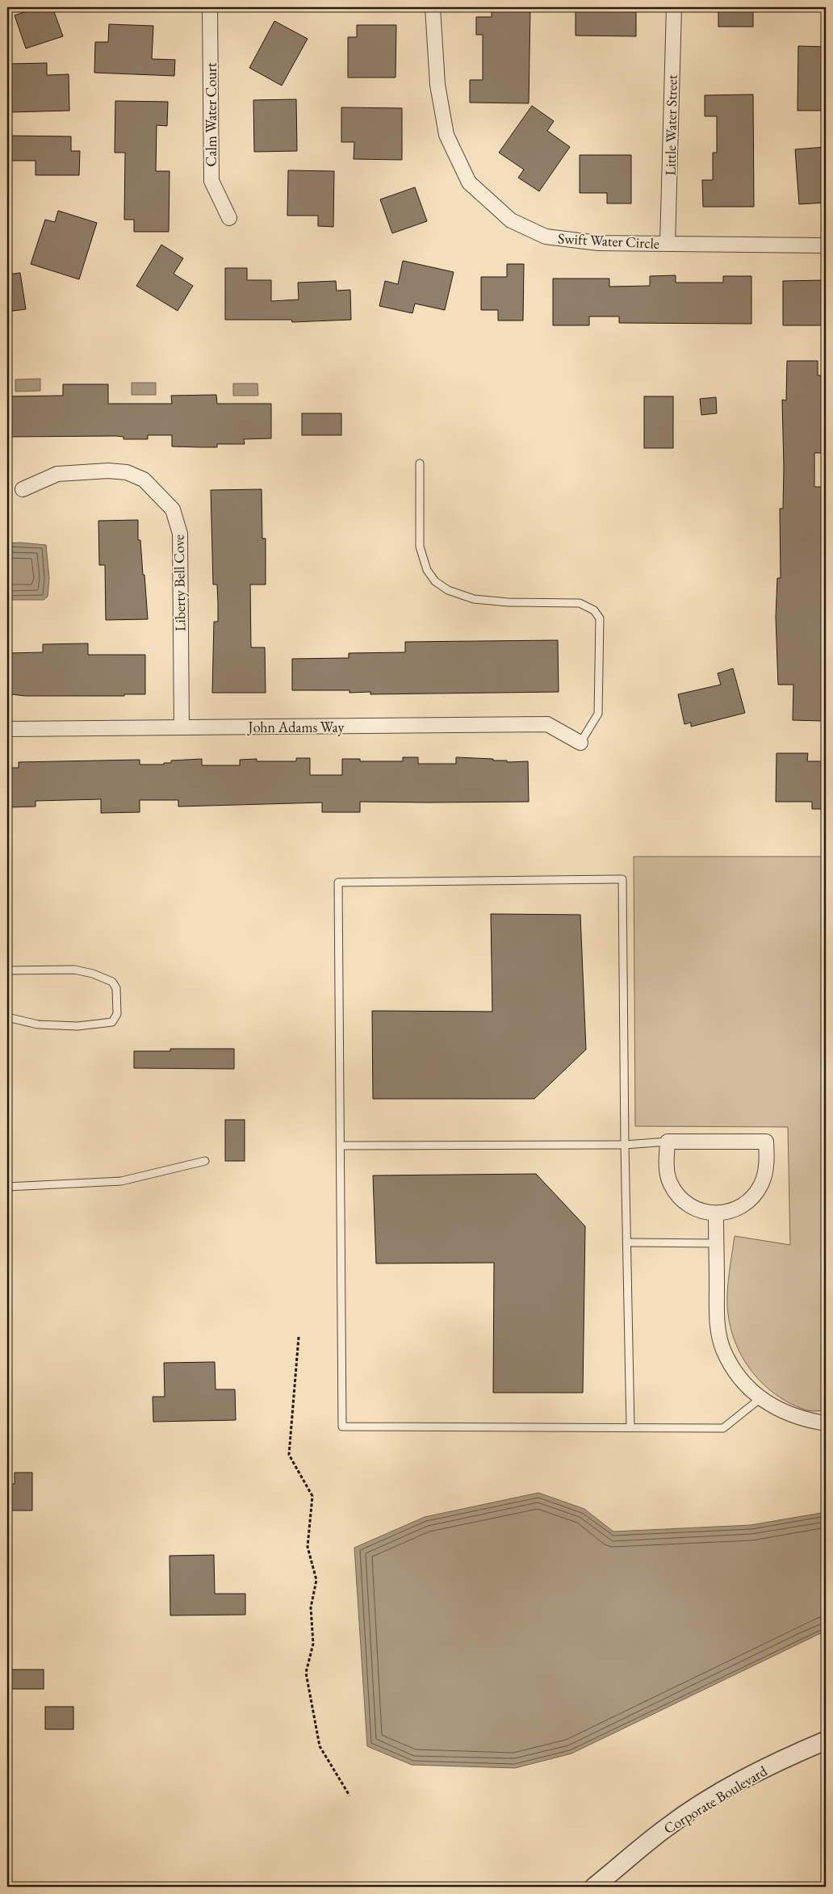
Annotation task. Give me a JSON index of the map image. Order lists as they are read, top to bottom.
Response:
{
  "streets": {
    "street": [
      "Calm Water Court",
      "Little Water Street",
      "Swift Water Circle",
      "Liberty Bell Cove",
      "John Adams Way",
      "Corporate Boulevard"
    ]
  },
  "crossings": [
    ["Little Water Street", "Swift Water Circle"],
    ["Liberty Bell Cove", "John Adams Way"]
  ]
}
